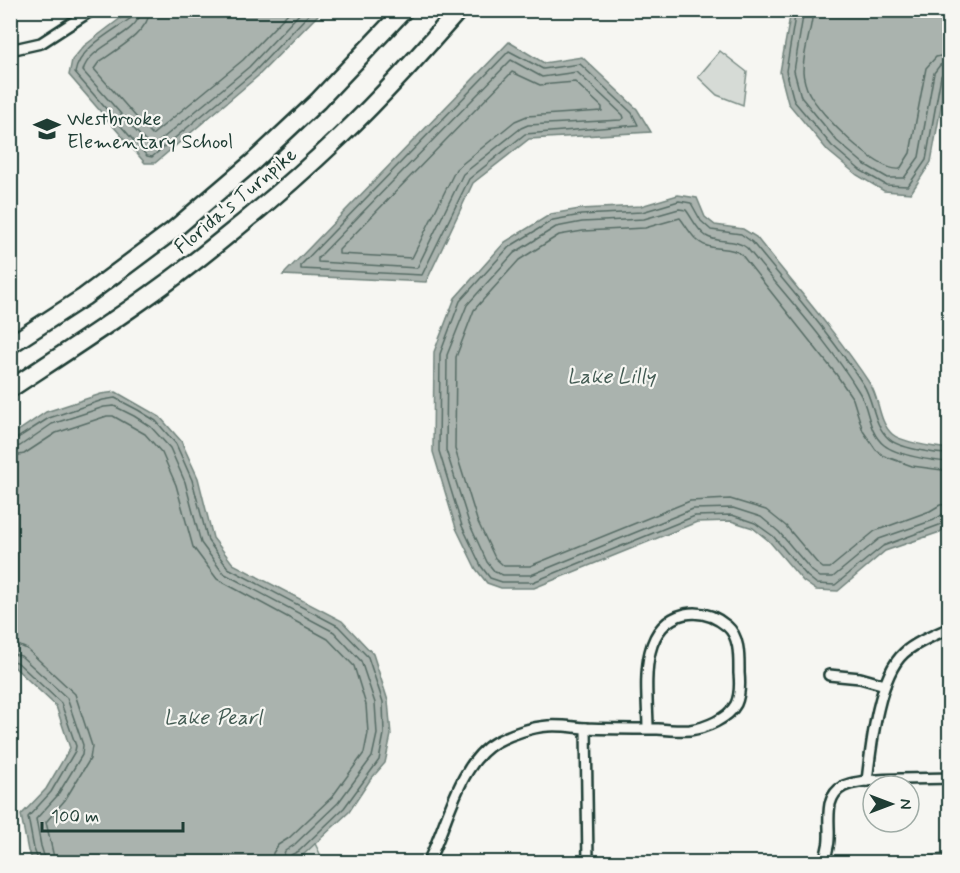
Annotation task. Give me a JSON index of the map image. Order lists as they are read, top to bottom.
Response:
{
  "streets": {
    "highway": ["Florida's Turnpike"]
  },
  "water": ["Lake Lilly", "Lake Pearl"],
  "places": {
    "school or university": ["Westbrooke Elementary School"]
  },
  "scale_bar": "100 m",
  "north": "right"
}
